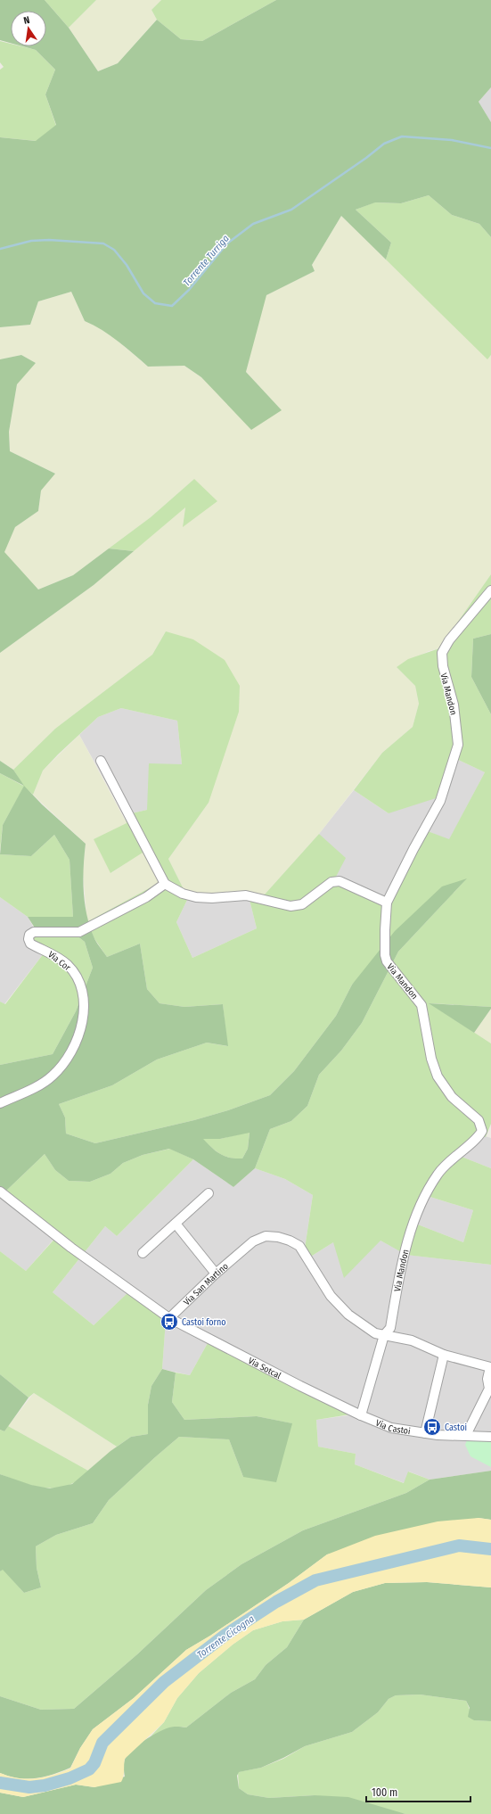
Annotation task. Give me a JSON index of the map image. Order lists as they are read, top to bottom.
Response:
{
  "streets": {
    "street": [
      "Via Mandon",
      "Via Cor",
      "Via San Martino",
      "Via Sotcal",
      "Via Castoi"
    ]
  },
  "crossings": [
    ["Via Mandon", "Via San Martino"],
    ["Via Mandon", "Via Sotcal"],
    ["Via Mandon", "Via Castoi"],
    ["Via San Martino", "Via Sotcal"],
    ["Via Sotcal", "Via Castoi"]
  ],
  "water": ["Torrente Turriga", "Torrente Cicogna"],
  "places": {
    "bus stop": ["Castoi forno", "Castoi"]
  },
  "scale_bar": "100 m",
  "north": "top"
}
